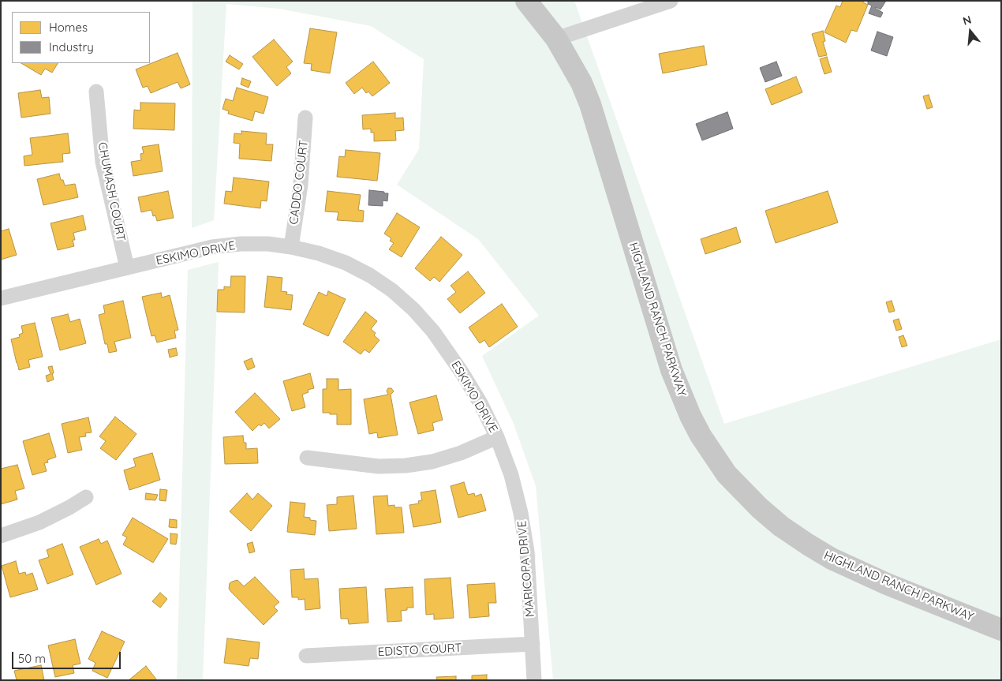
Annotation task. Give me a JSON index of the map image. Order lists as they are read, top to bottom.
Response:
{
  "streets": {
    "main road": ["HIGHLAND RANCH PARKWAY"],
    "street": [
      "CADDO COURT",
      "CHUMASH COURT",
      "ESKIMO DRIVE",
      "MARICOPA DRIVE",
      "EDISTO COURT"
    ]
  },
  "crossings": [
    ["CADDO COURT", "ESKIMO DRIVE"],
    ["CHUMASH COURT", "ESKIMO DRIVE"],
    ["ESKIMO DRIVE", "MARICOPA DRIVE"],
    ["MARICOPA DRIVE", "EDISTO COURT"]
  ],
  "legend": ["Homes", "Industry"],
  "scale_bar": "50 m",
  "north": "top"
}
